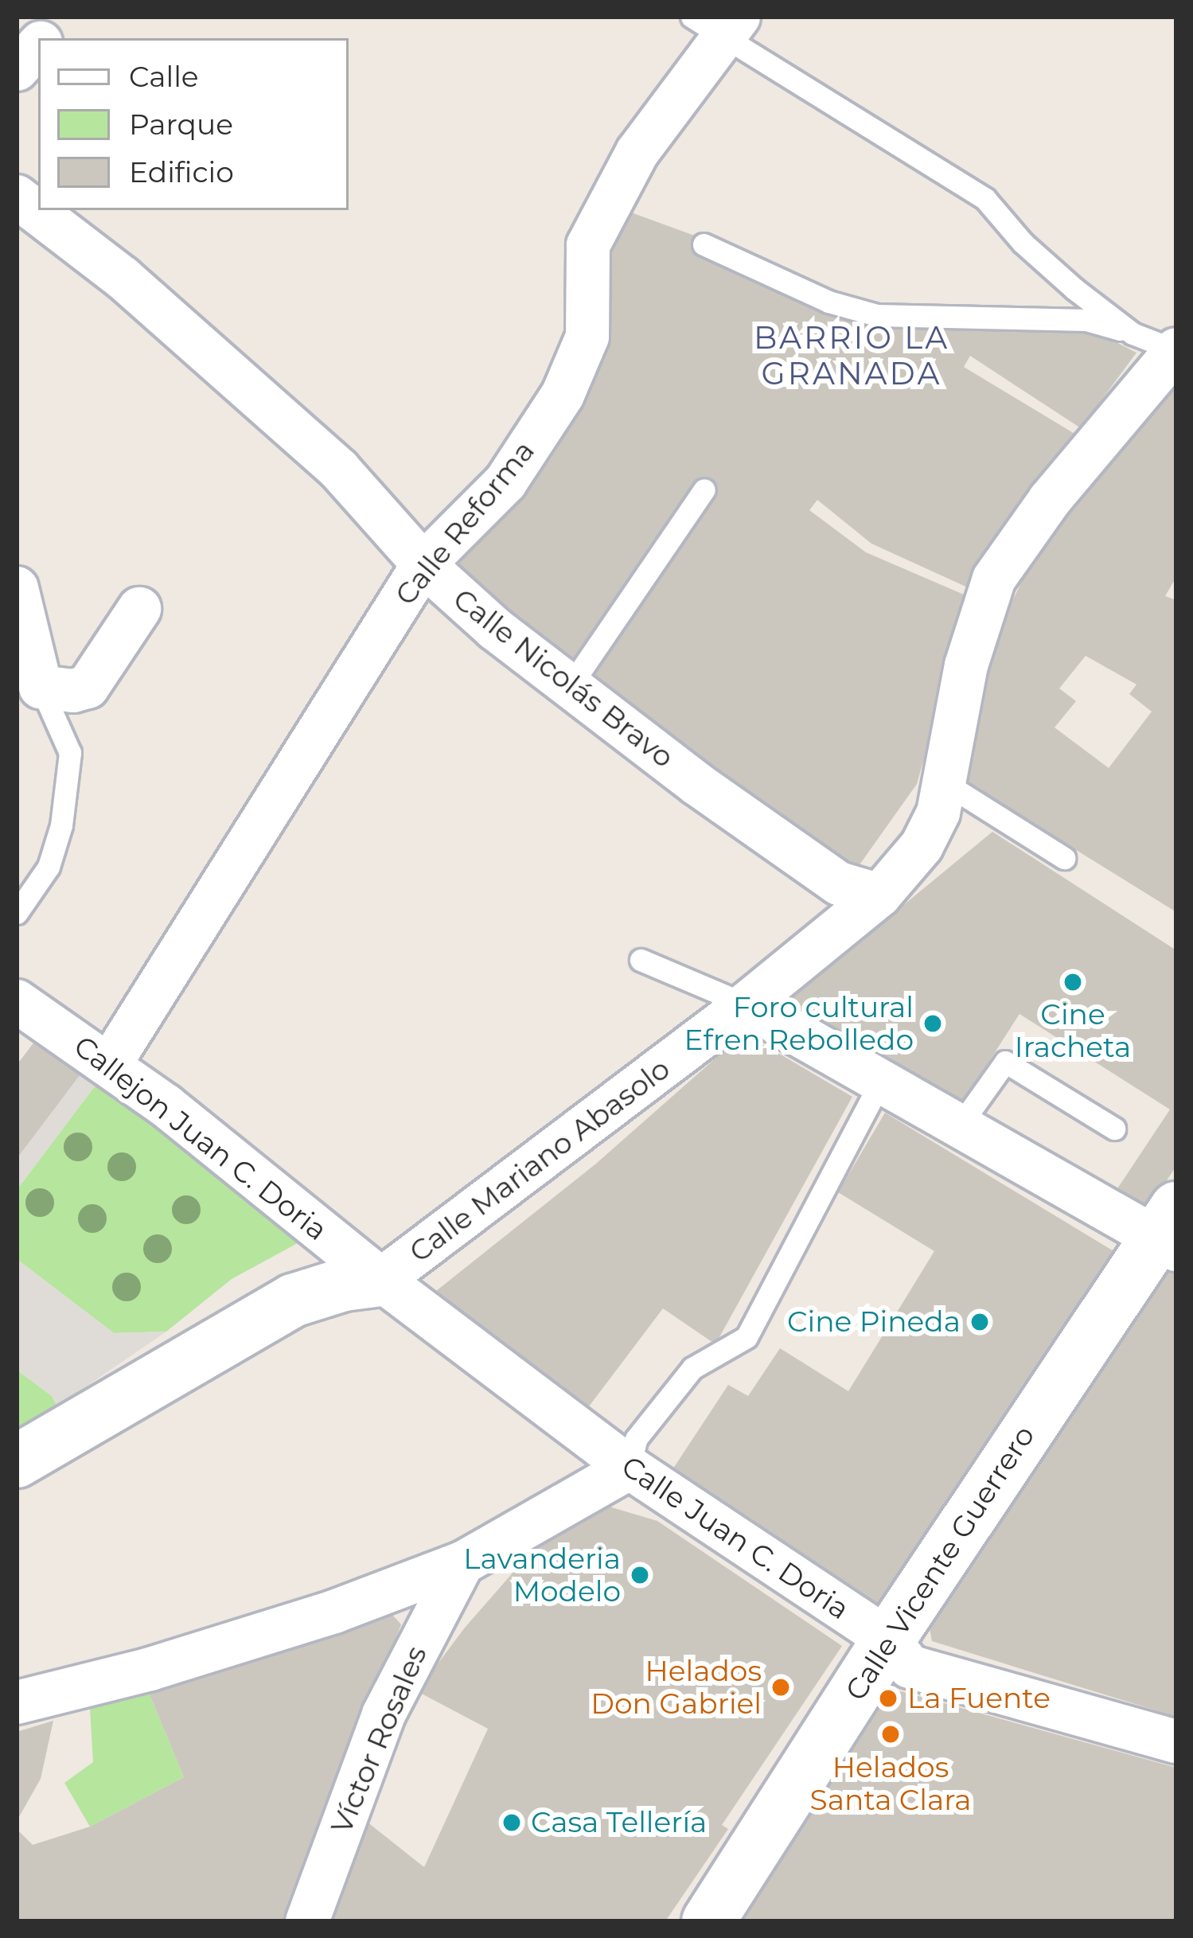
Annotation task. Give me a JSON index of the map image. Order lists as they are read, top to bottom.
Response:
{
  "streets": {
    "street": [
      "Calle Reforma",
      "Calle Nicolás Bravo",
      "Callejon Juan C. Doria",
      "Calle Mariano Abasolo",
      "Calle Juan C. Doria",
      "Calle Vicente Guerrero",
      "Víctor Rosales"
    ]
  },
  "crossings": [
    ["Calle Reforma", "Calle Nicolás Bravo"],
    ["Calle Reforma", "Callejon Juan C. Doria"],
    ["Calle Nicolás Bravo", "Calle Mariano Abasolo"],
    ["Callejon Juan C. Doria", "Calle Mariano Abasolo"],
    ["Callejon Juan C. Doria", "Calle Juan C. Doria"],
    ["Calle Mariano Abasolo", "Calle Juan C. Doria"],
    ["Calle Juan C. Doria", "Calle Vicente Guerrero"]
  ],
  "districts": ["BARRIO LA GRANADA"],
  "places": [
    "Cine Iracheta",
    "Foro cultural Efren Rebolledo",
    "Cine Pineda",
    "Lavanderia Modelo",
    "Helados Don Gabriel",
    "La Fuente",
    "Helados Santa Clara",
    "Casa Tellería"
  ],
  "legend": ["Calle", "Parque", "Edificio"]
}
